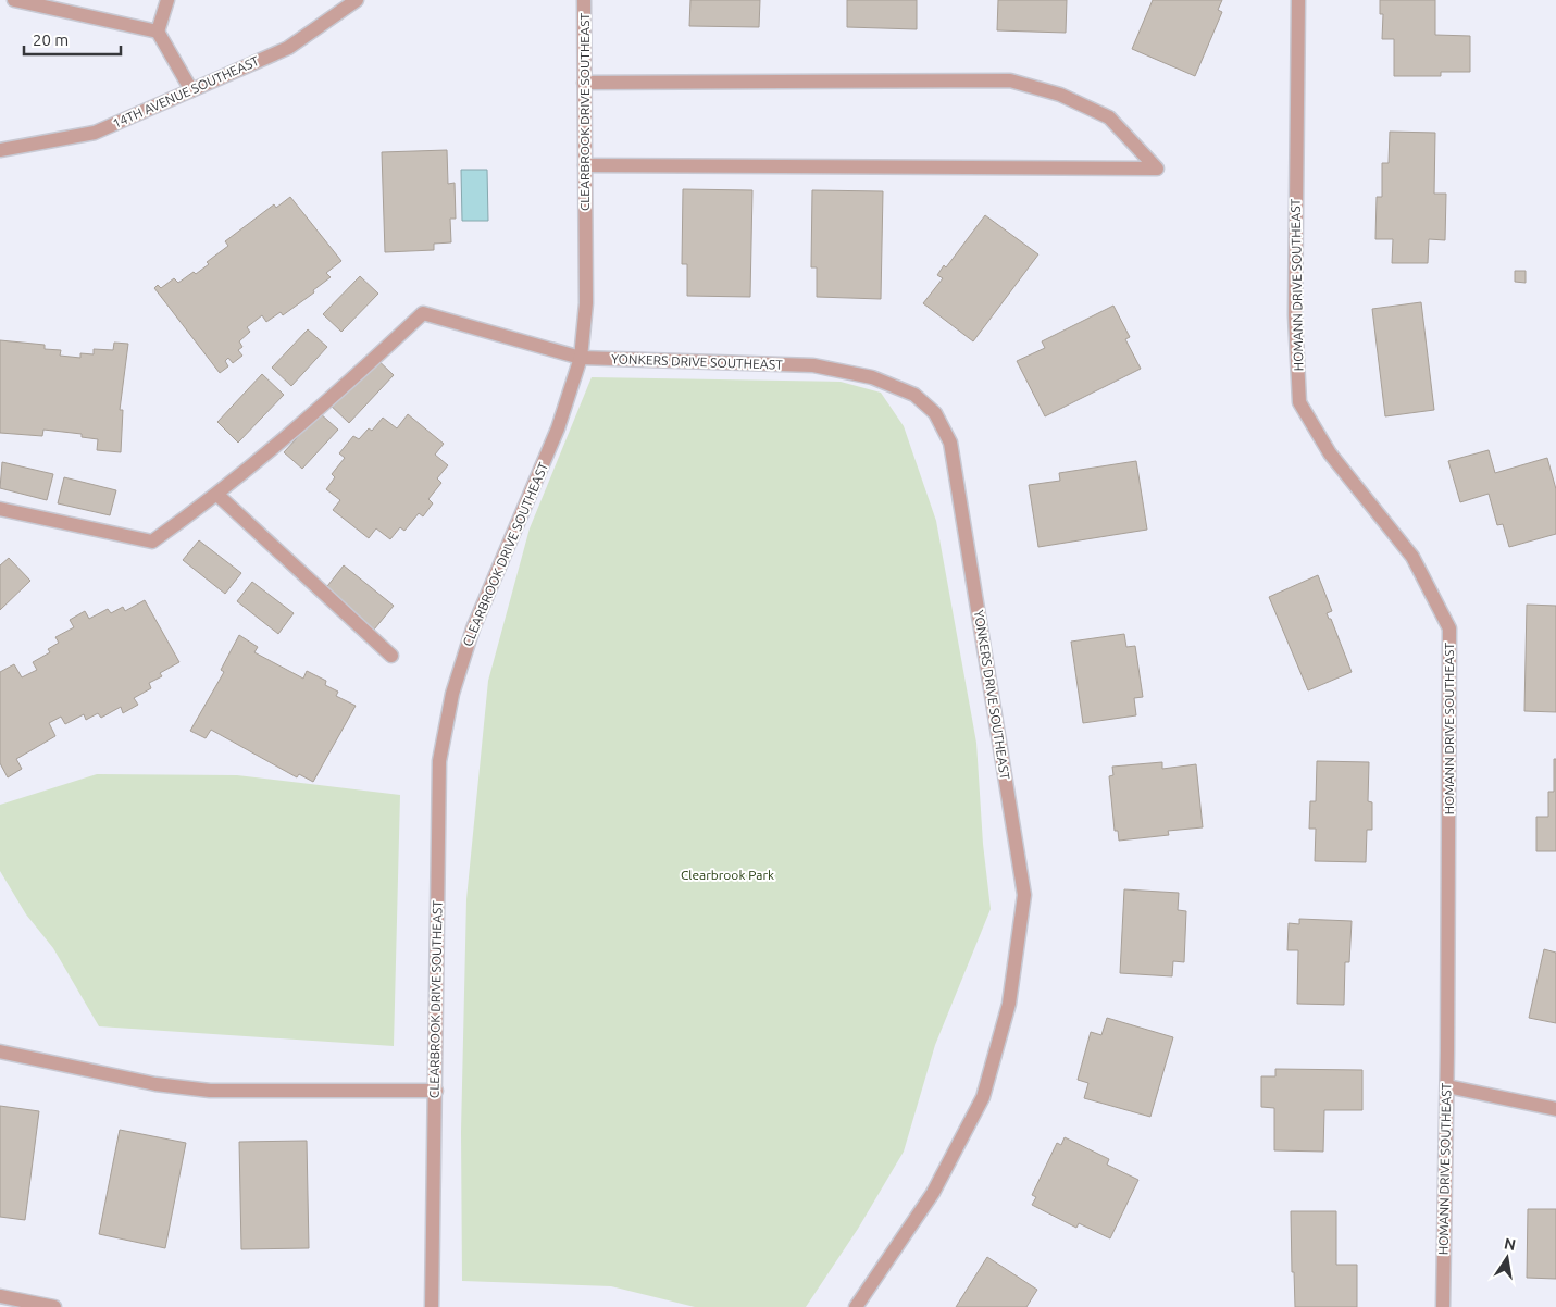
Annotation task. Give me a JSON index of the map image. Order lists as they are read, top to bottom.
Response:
{
  "streets": {
    "street": [
      "14TH AVENUE SOUTHEAST",
      "CLEARBROOK DRIVE SOUTHEAST",
      "HOMANN DRIVE SOUTHEAST",
      "YONKERS DRIVE SOUTHEAST"
    ]
  },
  "crossings": [
    ["CLEARBROOK DRIVE SOUTHEAST", "YONKERS DRIVE SOUTHEAST"]
  ],
  "parks": ["Clearbrook Park"],
  "scale_bar": "20 m",
  "north": "top"
}
